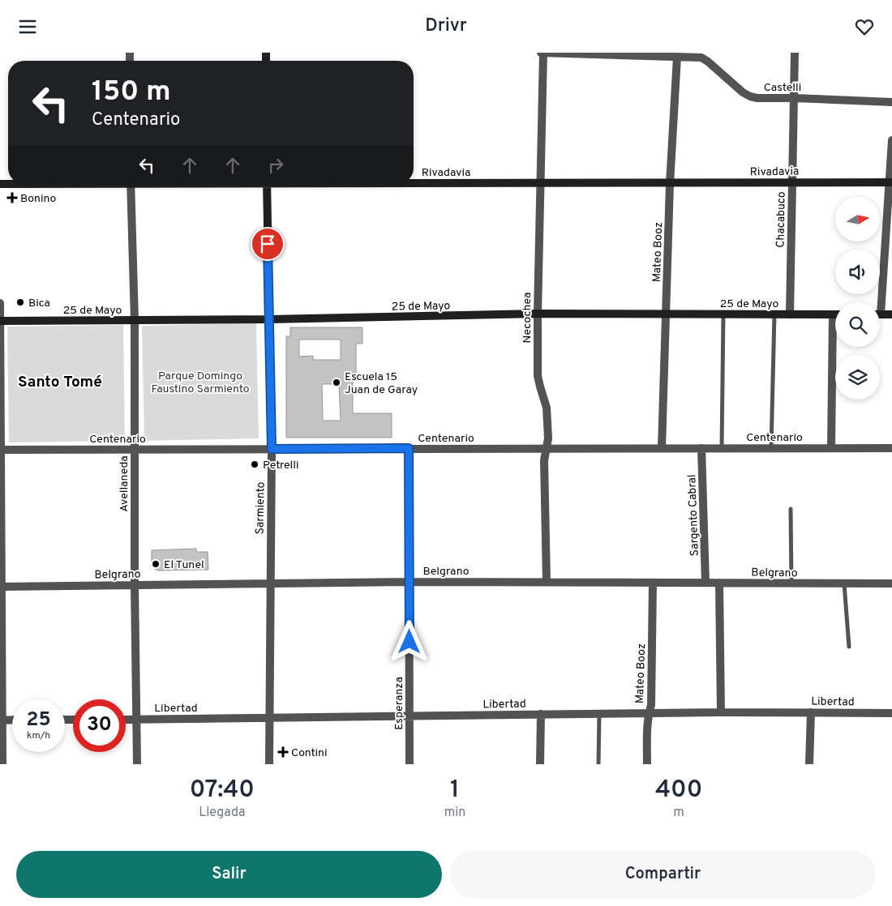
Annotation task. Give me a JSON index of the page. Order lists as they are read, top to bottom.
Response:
{
  "streets": {
    "main road": ["Rivadavia", "25 de Mayo", "Sarmiento"],
    "street": [
      "Castelli",
      "Chacabuco",
      "Mateo Booz",
      "Necochea",
      "Centenario",
      "Avellaneda",
      "Sargento Cabral",
      "Belgrano",
      "Libertad",
      "Esperanza"
    ]
  },
  "crossings": [
    ["Castelli", "Chacabuco"],
    ["Castelli", "Mateo Booz"],
    ["Castelli", "Necochea"],
    ["Rivadavia", "Chacabuco"],
    ["Rivadavia", "Mateo Booz"],
    ["Rivadavia", "Necochea"],
    ["Chacabuco", "25 de Mayo"],
    ["Mateo Booz", "25 de Mayo"],
    ["Mateo Booz", "Centenario"],
    ["Mateo Booz", "Belgrano"],
    ["Mateo Booz", "Libertad"],
    ["25 de Mayo", "Necochea"],
    ["25 de Mayo", "Avellaneda"],
    ["25 de Mayo", "Sarmiento"],
    ["Necochea", "Centenario"],
    ["Necochea", "Belgrano"],
    ["Centenario", "Avellaneda"],
    ["Centenario", "Sarmiento"],
    ["Centenario", "Sargento Cabral"],
    ["Centenario", "Esperanza"],
    ["Avellaneda", "Belgrano"],
    ["Avellaneda", "Libertad"],
    ["Sarmiento", "Belgrano"],
    ["Sarmiento", "Libertad"],
    ["Sargento Cabral", "Belgrano"],
    ["Belgrano", "Esperanza"],
    ["Libertad", "Esperanza"]
  ],
  "districts": ["Santo Tomé"],
  "parks": ["Parque Domingo Faustino Sarmiento"],
  "places": {
    "health": ["Bonino", "Contini"],
    "other": [
      "Bica",
      "Escuela 15 Juan de Garay",
      "Petrelli",
      "El Tunel"
    ]
  },
  "north": "right",
  "page": {
    "header": "Drivr",
    "turn": ["150 m", "Centenario"],
    "speed": "25 km/h",
    "limit": "30",
    "eta": [
      "07:40",
      "Llegada",
      "1",
      "min",
      "400",
      "m"
    ],
    "buttons": ["Salir", "Compartir"]
  }
}
